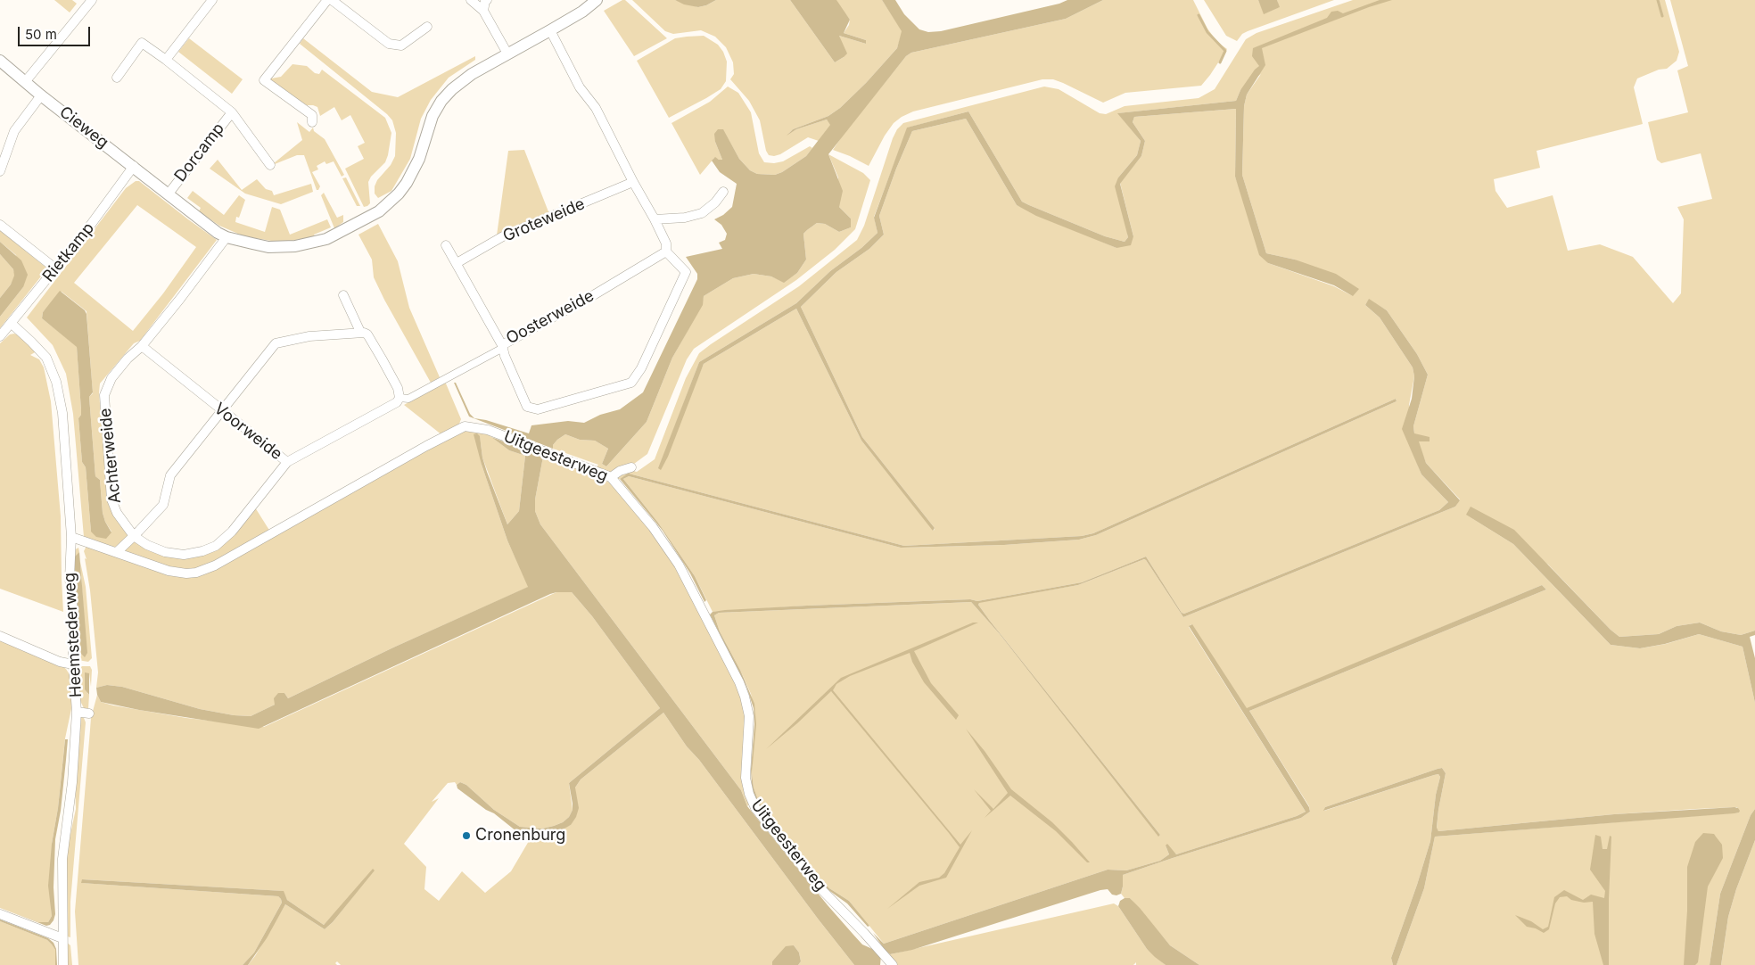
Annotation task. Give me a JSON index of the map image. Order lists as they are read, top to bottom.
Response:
{
  "streets": {
    "street": [
      "Cieweg",
      "Dorcamp",
      "Groteweide",
      "Rietkamp",
      "Oosterweide",
      "Voorweide",
      "Achterweide",
      "Uitgeesterweg",
      "Heemstederweg"
    ]
  },
  "crossings": [
    ["Cieweg", "Dorcamp"],
    ["Cieweg", "Rietkamp"],
    ["Groteweide", "Oosterweide"],
    ["Rietkamp", "Heemstederweg"],
    ["Voorweide", "Achterweide"],
    ["Uitgeesterweg", "Heemstederweg"]
  ],
  "places": ["Cronenburg"],
  "scale_bar": "50 m"
}
